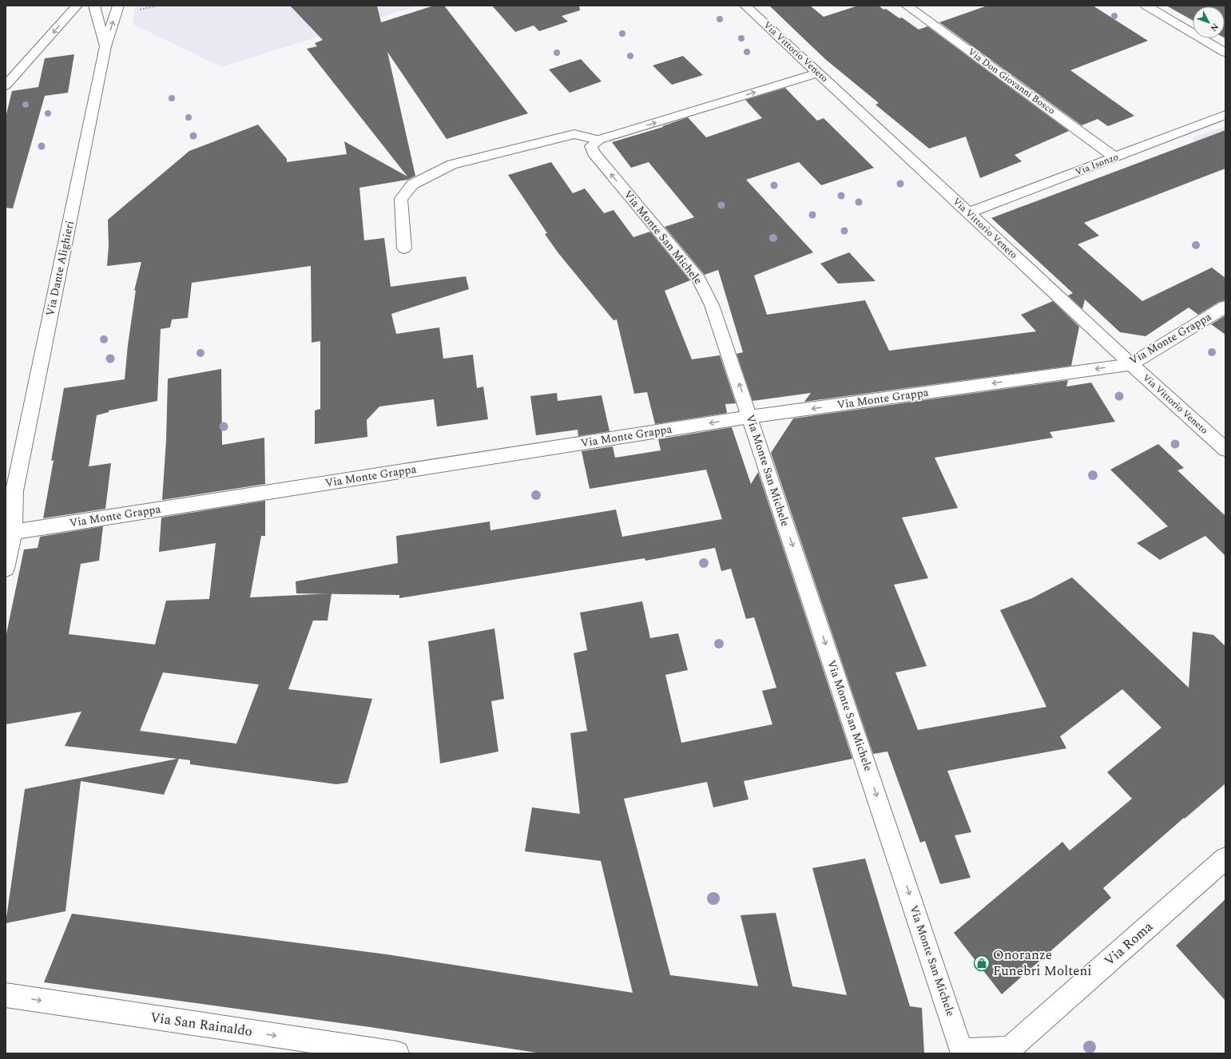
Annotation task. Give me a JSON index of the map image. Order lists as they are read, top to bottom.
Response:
{
  "streets": {
    "street": [
      "Via Vittorio Veneto",
      "Via Don Giovanni Bosco",
      "Via Isonzo",
      "Via Monte San Michele",
      "Via Dante Alighieri",
      "Via Monte Grappa",
      "Via Roma",
      "Via San Rainaldo"
    ]
  },
  "crossings": [
    ["Via Vittorio Veneto", "Via Isonzo"],
    ["Via Vittorio Veneto", "Via Monte Grappa"],
    ["Via Don Giovanni Bosco", "Via Isonzo"],
    ["Via Monte San Michele", "Via Monte Grappa"],
    ["Via Monte San Michele", "Via Roma"],
    ["Via Dante Alighieri", "Via Monte Grappa"]
  ],
  "one_way": ["Via Monte Grappa", "Via San Rainaldo"],
  "places": {
    "shop": ["Onoranze Funebri Molteni"]
  },
  "north": "bottom right"
}
